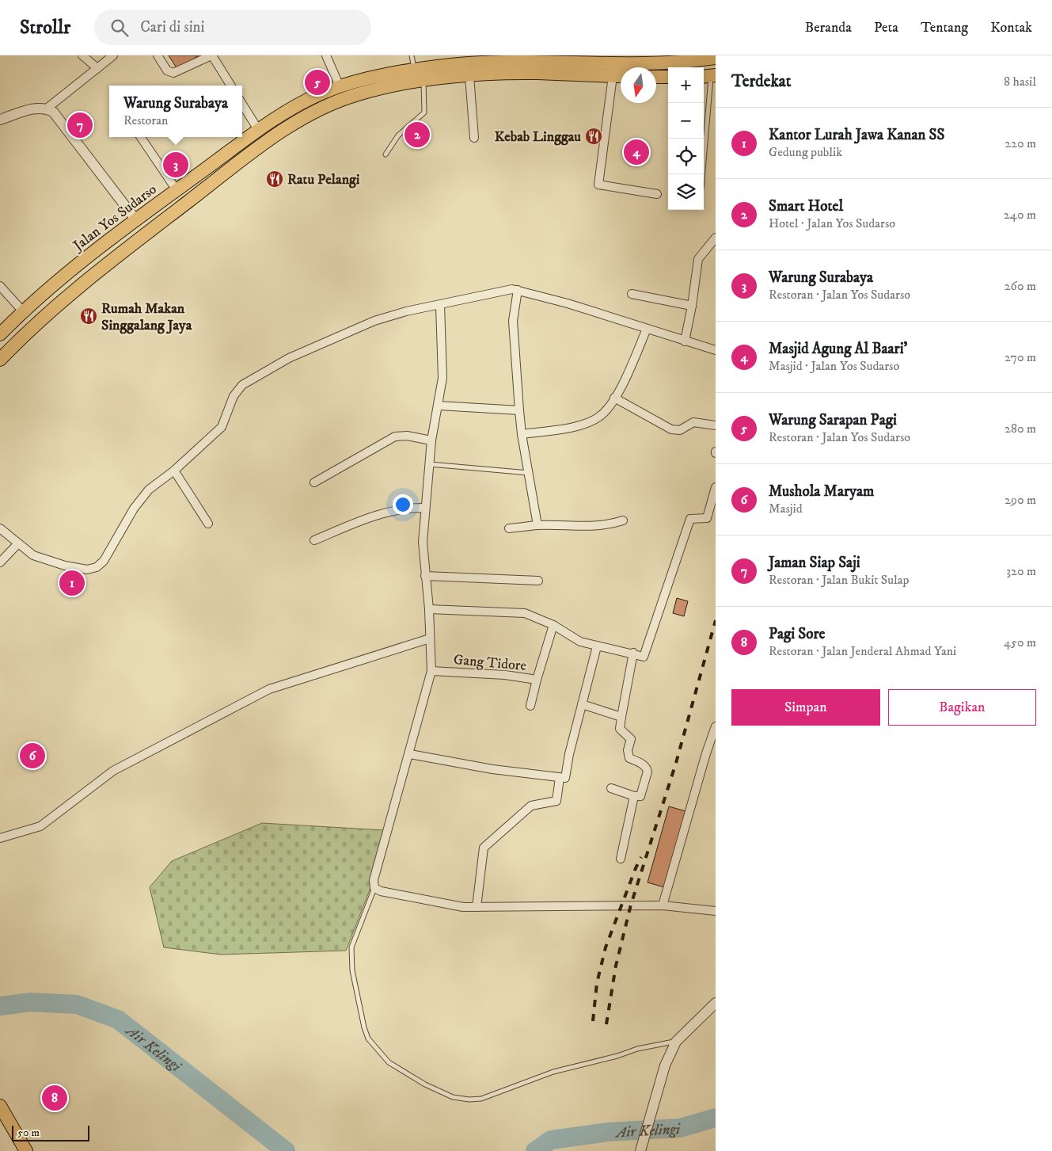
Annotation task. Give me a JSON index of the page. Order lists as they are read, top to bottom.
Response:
{
  "streets": {
    "highway": ["Jalan Yos Sudarso"],
    "street": ["Gang Tidore"]
  },
  "water": ["Air Kelingi"],
  "places": {
    "restaurant": ["Kebab Linggau", "Ratu Pelangi", "Rumah Makan Singgalang Jaya"]
  },
  "scale_bar": "50 m",
  "north": "bottom",
  "page": {
    "header": "Strollr",
    "search": "Cari di sini",
    "nav": [
      "Beranda",
      "Peta",
      "Tentang",
      "Kontak"
    ],
    "heading": ["Terdekat", "8 hasil"],
    "map_buttons": ["+", "−"],
    "pins": [
      "5",
      "7",
      "2",
      "4",
      "3",
      "1",
      "6",
      "8"
    ],
    "popup": ["Warung Surabaya", "Restoran"],
    "list": [
      {
        "mark": "1",
        "name": "Kantor Lurah Jawa Kanan SS",
        "note": "Gedung publik",
        "value": "220 m"
      },
      {
        "mark": "2",
        "name": "Smart Hotel",
        "note": "Hotel · Jalan Yos Sudarso",
        "value": "240 m"
      },
      {
        "mark": "3",
        "name": "Warung Surabaya",
        "note": "Restoran · Jalan Yos Sudarso",
        "value": "260 m"
      },
      {
        "mark": "4",
        "name": "Masjid Agung Al Baari'",
        "note": "Masjid · Jalan Yos Sudarso",
        "value": "270 m"
      },
      {
        "mark": "5",
        "name": "Warung Sarapan Pagi",
        "note": "Restoran · Jalan Yos Sudarso",
        "value": "280 m"
      },
      {
        "mark": "6",
        "name": "Mushola Maryam",
        "note": "Masjid",
        "value": "290 m"
      },
      {
        "mark": "7",
        "name": "Jaman Siap Saji",
        "note": "Restoran · Jalan Bukit Sulap",
        "value": "320 m"
      },
      {
        "mark": "8",
        "name": "Pagi Sore",
        "note": "Restoran · Jalan Jenderal Ahmad Yani",
        "value": "450 m"
      }
    ],
    "buttons": ["Simpan", "Bagikan"],
    "scale": "50 m"
  }
}
